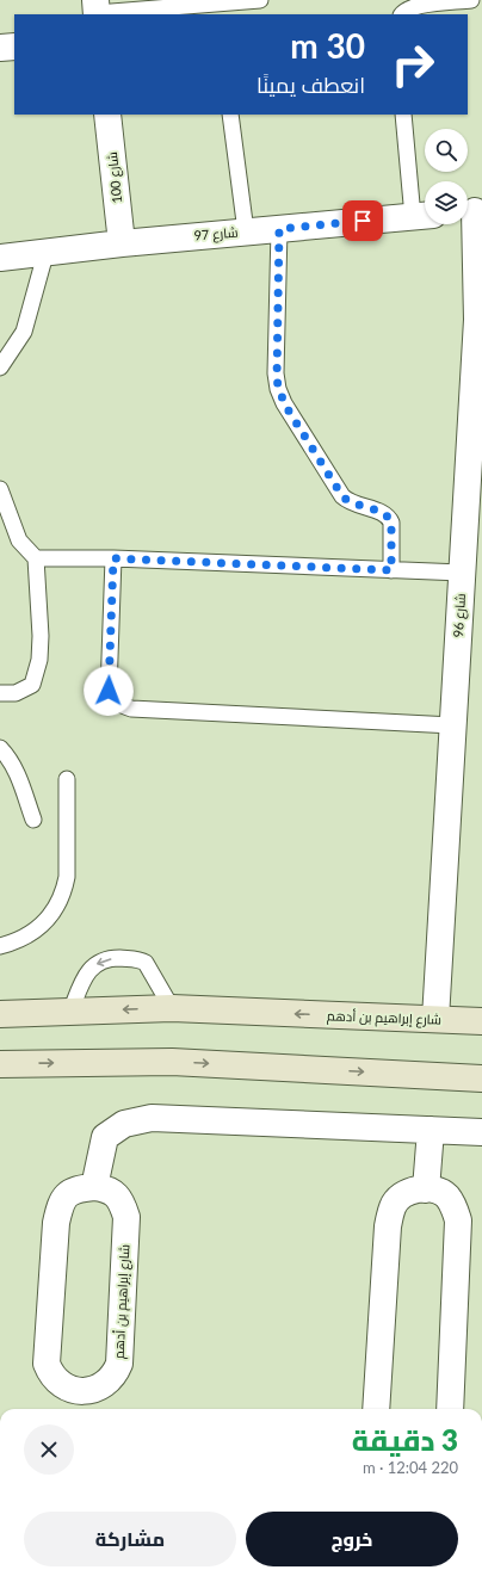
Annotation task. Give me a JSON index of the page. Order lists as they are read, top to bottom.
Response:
{
  "streets": {
    "street": [
      "شارع 100",
      "شارع 97",
      "شارع 96",
      "شارع إبراهيم بن أدهم"
    ]
  },
  "crossings": [
    ["شارع 100", "شارع 97"],
    ["شارع 96", "شارع إبراهيم بن أدهم"]
  ],
  "page": {
    "turn": ["30 m", "انعطف يمينًا"],
    "heading": ["3 دقيقة", "220 m · 12:04"],
    "buttons": ["خروج", "مشاركة"]
  }
}
